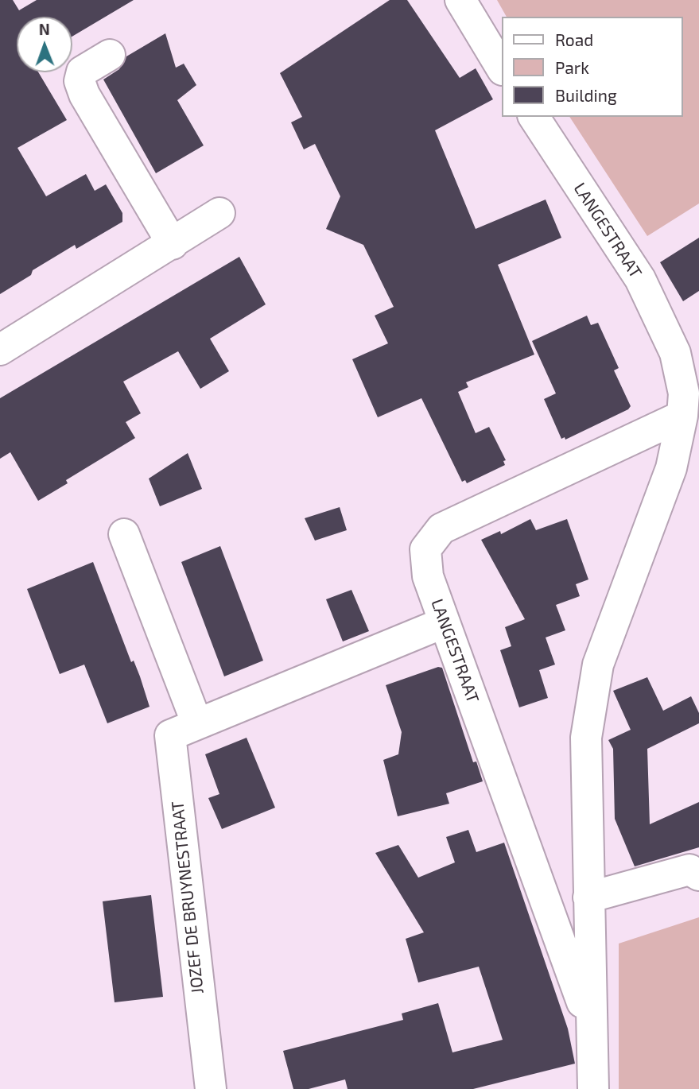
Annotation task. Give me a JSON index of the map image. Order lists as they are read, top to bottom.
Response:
{
  "streets": {
    "street": ["LANGESTRAAT", "JOZEF DE BRUYNESTRAAT"]
  },
  "crossings": [
    ["LANGESTRAAT", "JOZEF DE BRUYNESTRAAT"]
  ],
  "legend": ["Road", "Park", "Building"],
  "north": "top"
}
